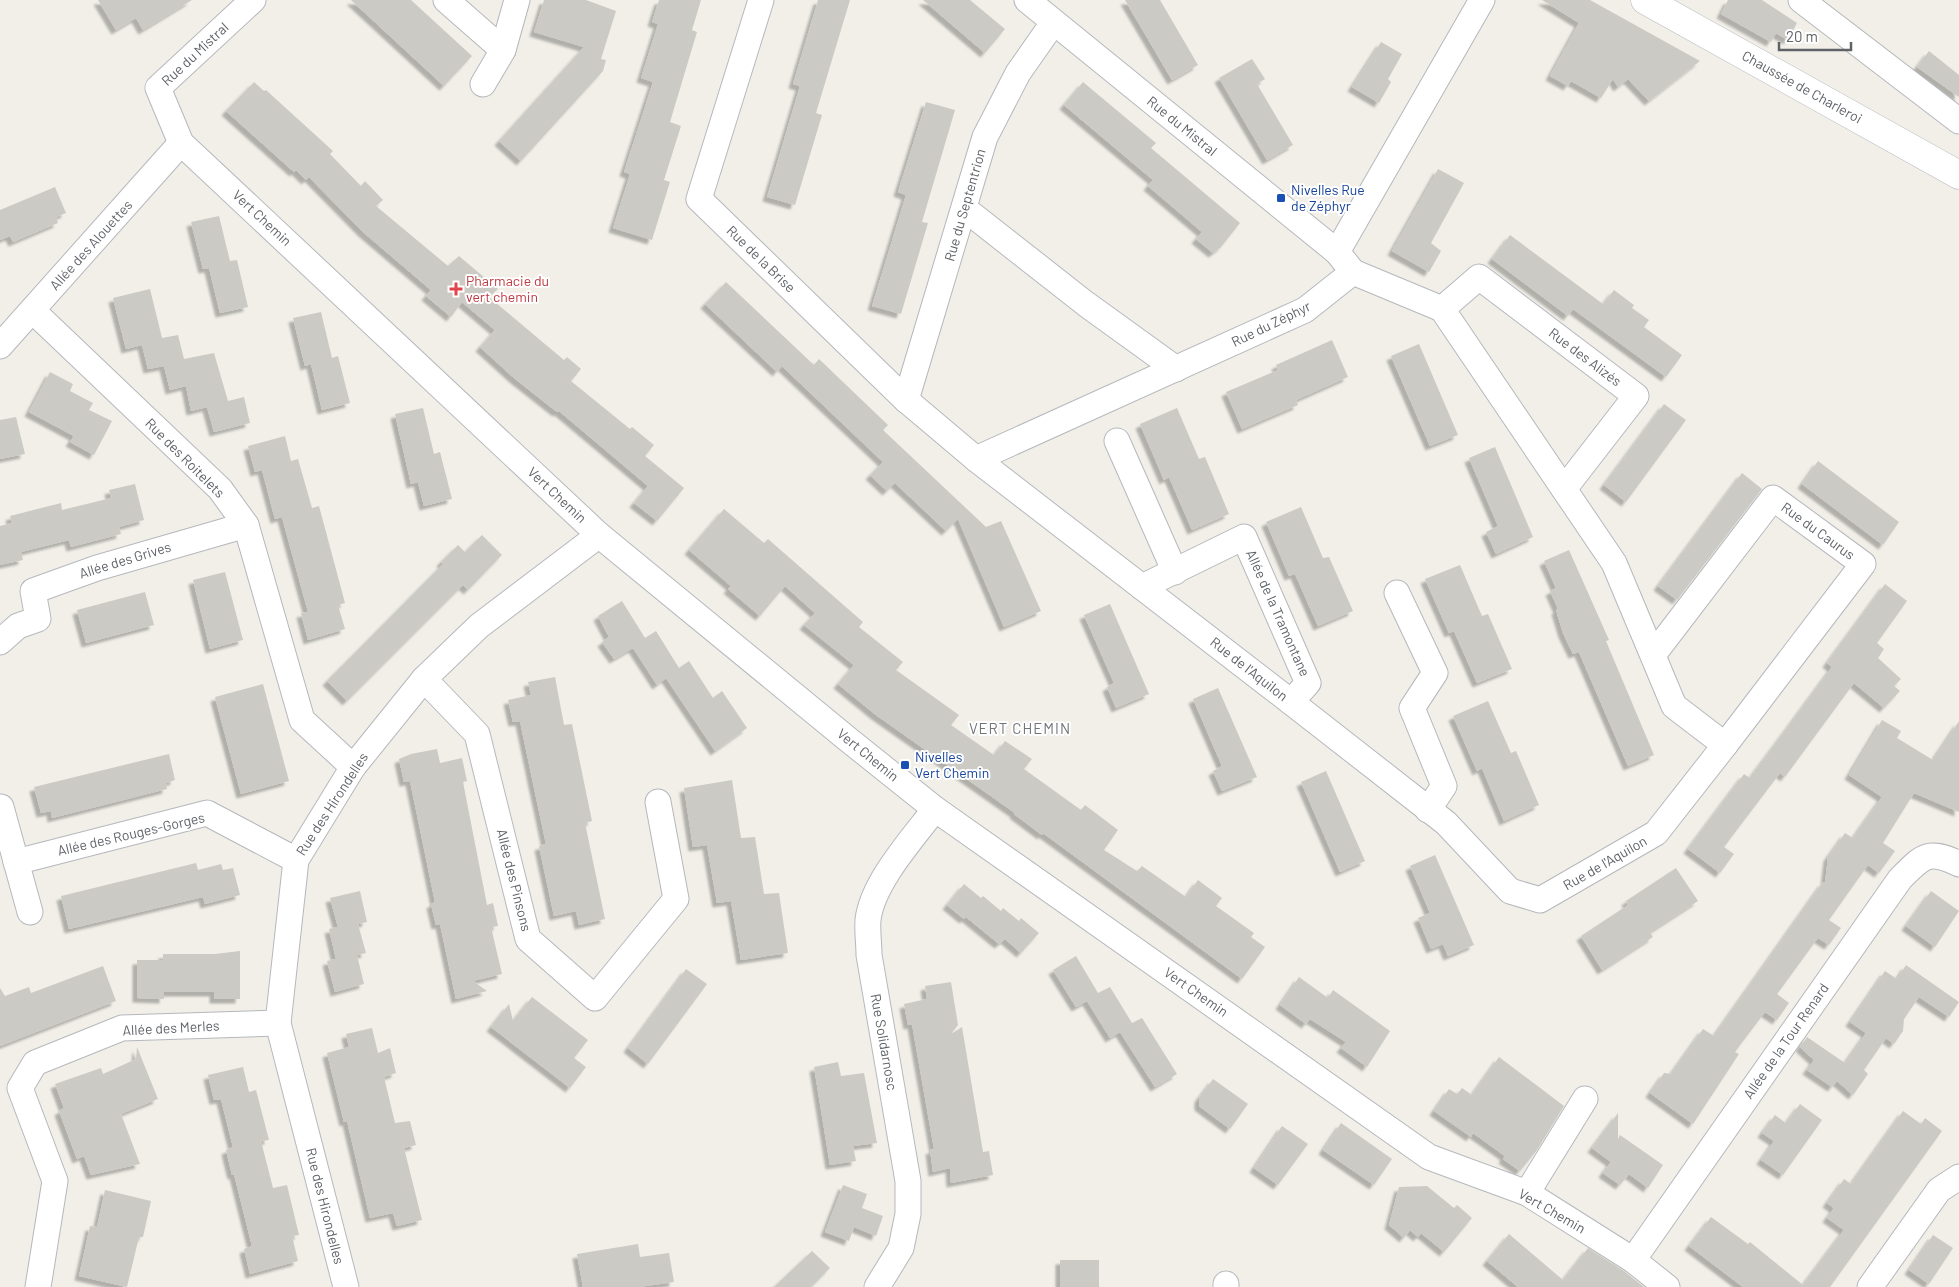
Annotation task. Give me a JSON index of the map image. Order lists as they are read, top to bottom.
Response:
{
  "streets": {
    "main road": ["Chaussée de Charleroi"],
    "street": [
      "Rue du Mistral",
      "Rue du Septentrion",
      "Vert Chemin",
      "Allée des Alouettes",
      "Rue de la Brise",
      "Rue du Zéphyr",
      "Rue des Alizés",
      "Rue des Roitelets",
      "Rue du Caurus",
      "Allée des Grives",
      "Allée de la Tramontane",
      "Rue de l'Aquilon",
      "Rue des Hirondelles",
      "Allée des Rouges-Gorges",
      "Allée des Pinsons",
      "Allée des Merles",
      "Allée de la Tour Renard",
      "Rue Solidarnosc"
    ]
  },
  "crossings": [
    ["Rue du Mistral", "Rue du Septentrion"],
    ["Rue du Mistral", "Vert Chemin"],
    ["Rue du Mistral", "Allée des Alouettes"],
    ["Rue du Septentrion", "Rue de la Brise"],
    ["Vert Chemin", "Allée des Alouettes"],
    ["Vert Chemin", "Rue des Hirondelles"],
    ["Vert Chemin", "Allée de la Tour Renard"],
    ["Vert Chemin", "Rue Solidarnosc"],
    ["Allée des Alouettes", "Rue des Roitelets"],
    ["Rue de la Brise", "Rue du Zéphyr"],
    ["Rue de la Brise", "Rue de l'Aquilon"],
    ["Rue du Zéphyr", "Rue de l'Aquilon"],
    ["Rue des Roitelets", "Allée des Grives"],
    ["Rue des Roitelets", "Rue des Hirondelles"],
    ["Rue du Caurus", "Rue de l'Aquilon"],
    ["Allée de la Tramontane", "Rue de l'Aquilon"],
    ["Rue des Hirondelles", "Allée des Rouges-Gorges"],
    ["Rue des Hirondelles", "Allée des Pinsons"],
    ["Rue des Hirondelles", "Allée des Merles"]
  ],
  "districts": ["VERT CHEMIN"],
  "places": {
    "transit": ["Nivelles Rue de Zéphyr", "Nivelles Vert Chemin"],
    "health": ["Pharmacie du vert chemin"]
  },
  "scale_bar": "20 m"
}
